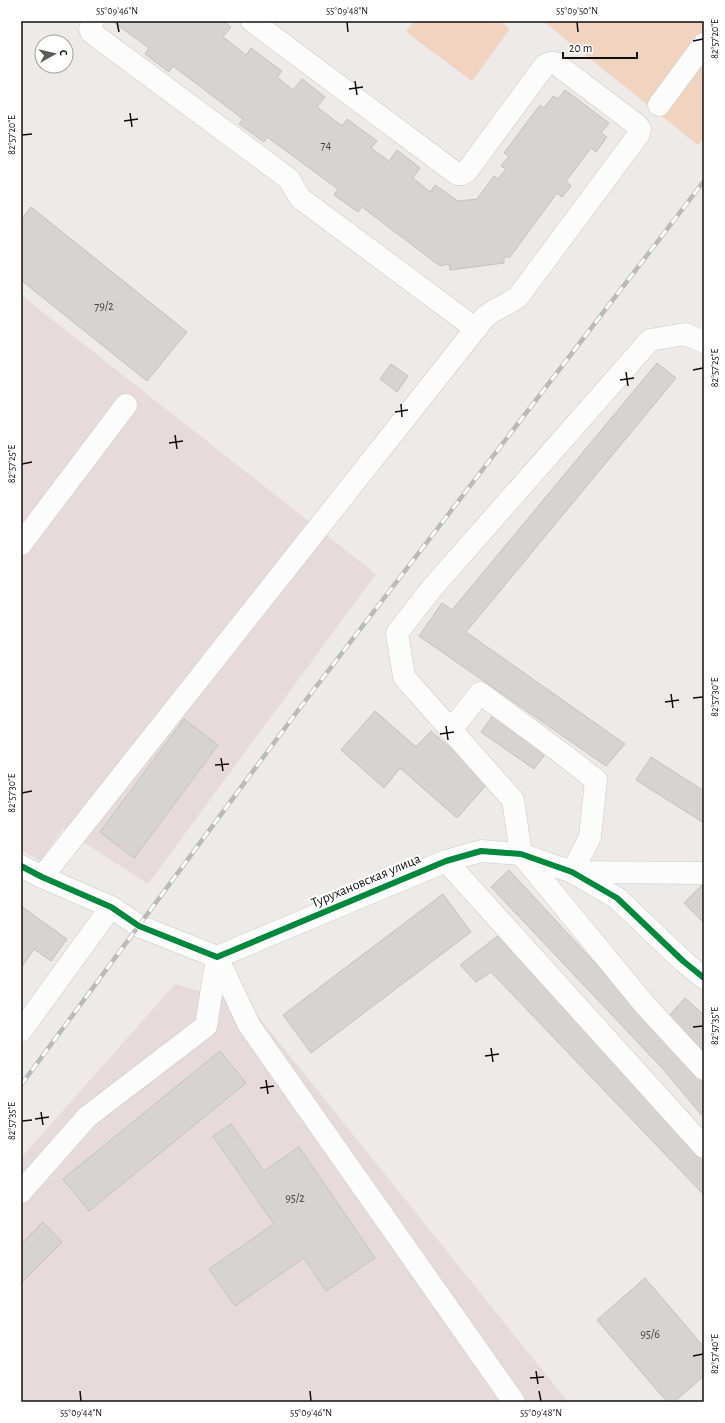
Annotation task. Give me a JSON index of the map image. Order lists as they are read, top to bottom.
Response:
{
  "streets": {
    "street": ["Турухановская улица"]
  },
  "house_numbers": [
    "74",
    "79/2",
    "95/2",
    "95/6"
  ],
  "scale_bar": "20 m",
  "north": "right",
  "coordinates": [
    "55°09'46\"N",
    "55°09'48\"N",
    "55°09'50\"N",
    "82°57'20\"E",
    "82°57'25\"E",
    "82°57'30\"E",
    "82°57'35\"E",
    "82°57'40\"E",
    "55°09'44\"N"
  ]
}
